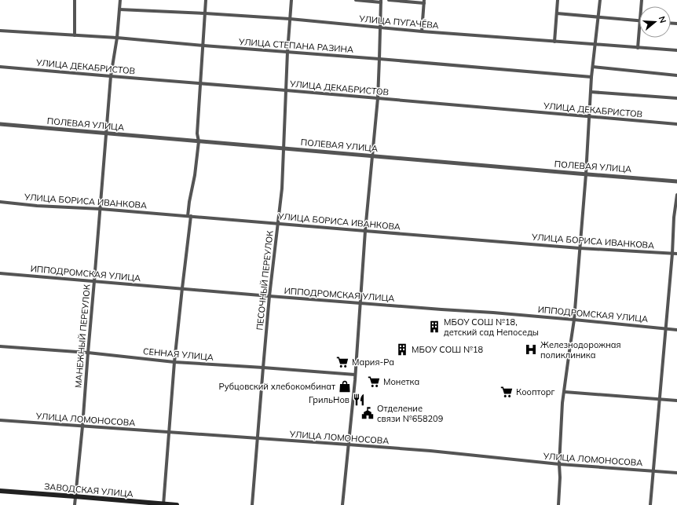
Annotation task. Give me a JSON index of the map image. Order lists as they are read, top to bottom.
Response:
{
  "streets": {
    "main road": ["ЗАВОДСКАЯ УЛИЦА"],
    "street": [
      "УЛИЦА ПУГАЧЁВА",
      "УЛИЦА СТЕПАНА РАЗИНА",
      "УЛИЦА ДЕКАБРИСТОВ",
      "ПОЛЕВАЯ УЛИЦА",
      "УЛИЦА БОРИСА ИВАНКОВА",
      "ИППОДРОМСКАЯ УЛИЦА",
      "ПЕСОЧНЫЙ ПЕРЕУЛОК",
      "МАНЕЖНЫЙ ПЕРЕУЛОК",
      "СЕННАЯ УЛИЦА",
      "УЛИЦА ЛОМОНОСОВА"
    ]
  },
  "crossings": [
    ["УЛИЦА ПУГАЧЁВА", "ПЕСОЧНЫЙ ПЕРЕУЛОК"],
    ["УЛИЦА ПУГАЧЁВА", "МАНЕЖНЫЙ ПЕРЕУЛОК"],
    ["УЛИЦА СТЕПАНА РАЗИНА", "ПЕСОЧНЫЙ ПЕРЕУЛОК"],
    ["УЛИЦА СТЕПАНА РАЗИНА", "МАНЕЖНЫЙ ПЕРЕУЛОК"],
    ["УЛИЦА ДЕКАБРИСТОВ", "ПЕСОЧНЫЙ ПЕРЕУЛОК"],
    ["УЛИЦА ДЕКАБРИСТОВ", "МАНЕЖНЫЙ ПЕРЕУЛОК"],
    ["ПОЛЕВАЯ УЛИЦА", "ПЕСОЧНЫЙ ПЕРЕУЛОК"],
    ["ПОЛЕВАЯ УЛИЦА", "МАНЕЖНЫЙ ПЕРЕУЛОК"],
    ["УЛИЦА БОРИСА ИВАНКОВА", "ПЕСОЧНЫЙ ПЕРЕУЛОК"],
    ["УЛИЦА БОРИСА ИВАНКОВА", "МАНЕЖНЫЙ ПЕРЕУЛОК"],
    ["ИППОДРОМСКАЯ УЛИЦА", "ПЕСОЧНЫЙ ПЕРЕУЛОК"],
    ["ИППОДРОМСКАЯ УЛИЦА", "МАНЕЖНЫЙ ПЕРЕУЛОК"],
    ["ПЕСОЧНЫЙ ПЕРЕУЛОК", "СЕННАЯ УЛИЦА"],
    ["ПЕСОЧНЫЙ ПЕРЕУЛОК", "УЛИЦА ЛОМОНОСОВА"],
    ["МАНЕЖНЫЙ ПЕРЕУЛОК", "СЕННАЯ УЛИЦА"],
    ["МАНЕЖНЫЙ ПЕРЕУЛОК", "УЛИЦА ЛОМОНОСОВА"],
    ["МАНЕЖНЫЙ ПЕРЕУЛОК", "ЗАВОДСКАЯ УЛИЦА"]
  ],
  "places": {
    "building": ["МБОУ СОШ №18, детский сад Непоседы", "МБОУ СОШ №18"],
    "hospital": ["Железнодорожная поликлиника"],
    "supermarket": ["Мария-Ра", "Монетка", "Коопторг"],
    "shop": ["Рубцовский хлебокомбинат"],
    "restaurant": ["ГрильНов"],
    "public building": ["Отделение связи №658209"]
  },
  "north": "right"
}
